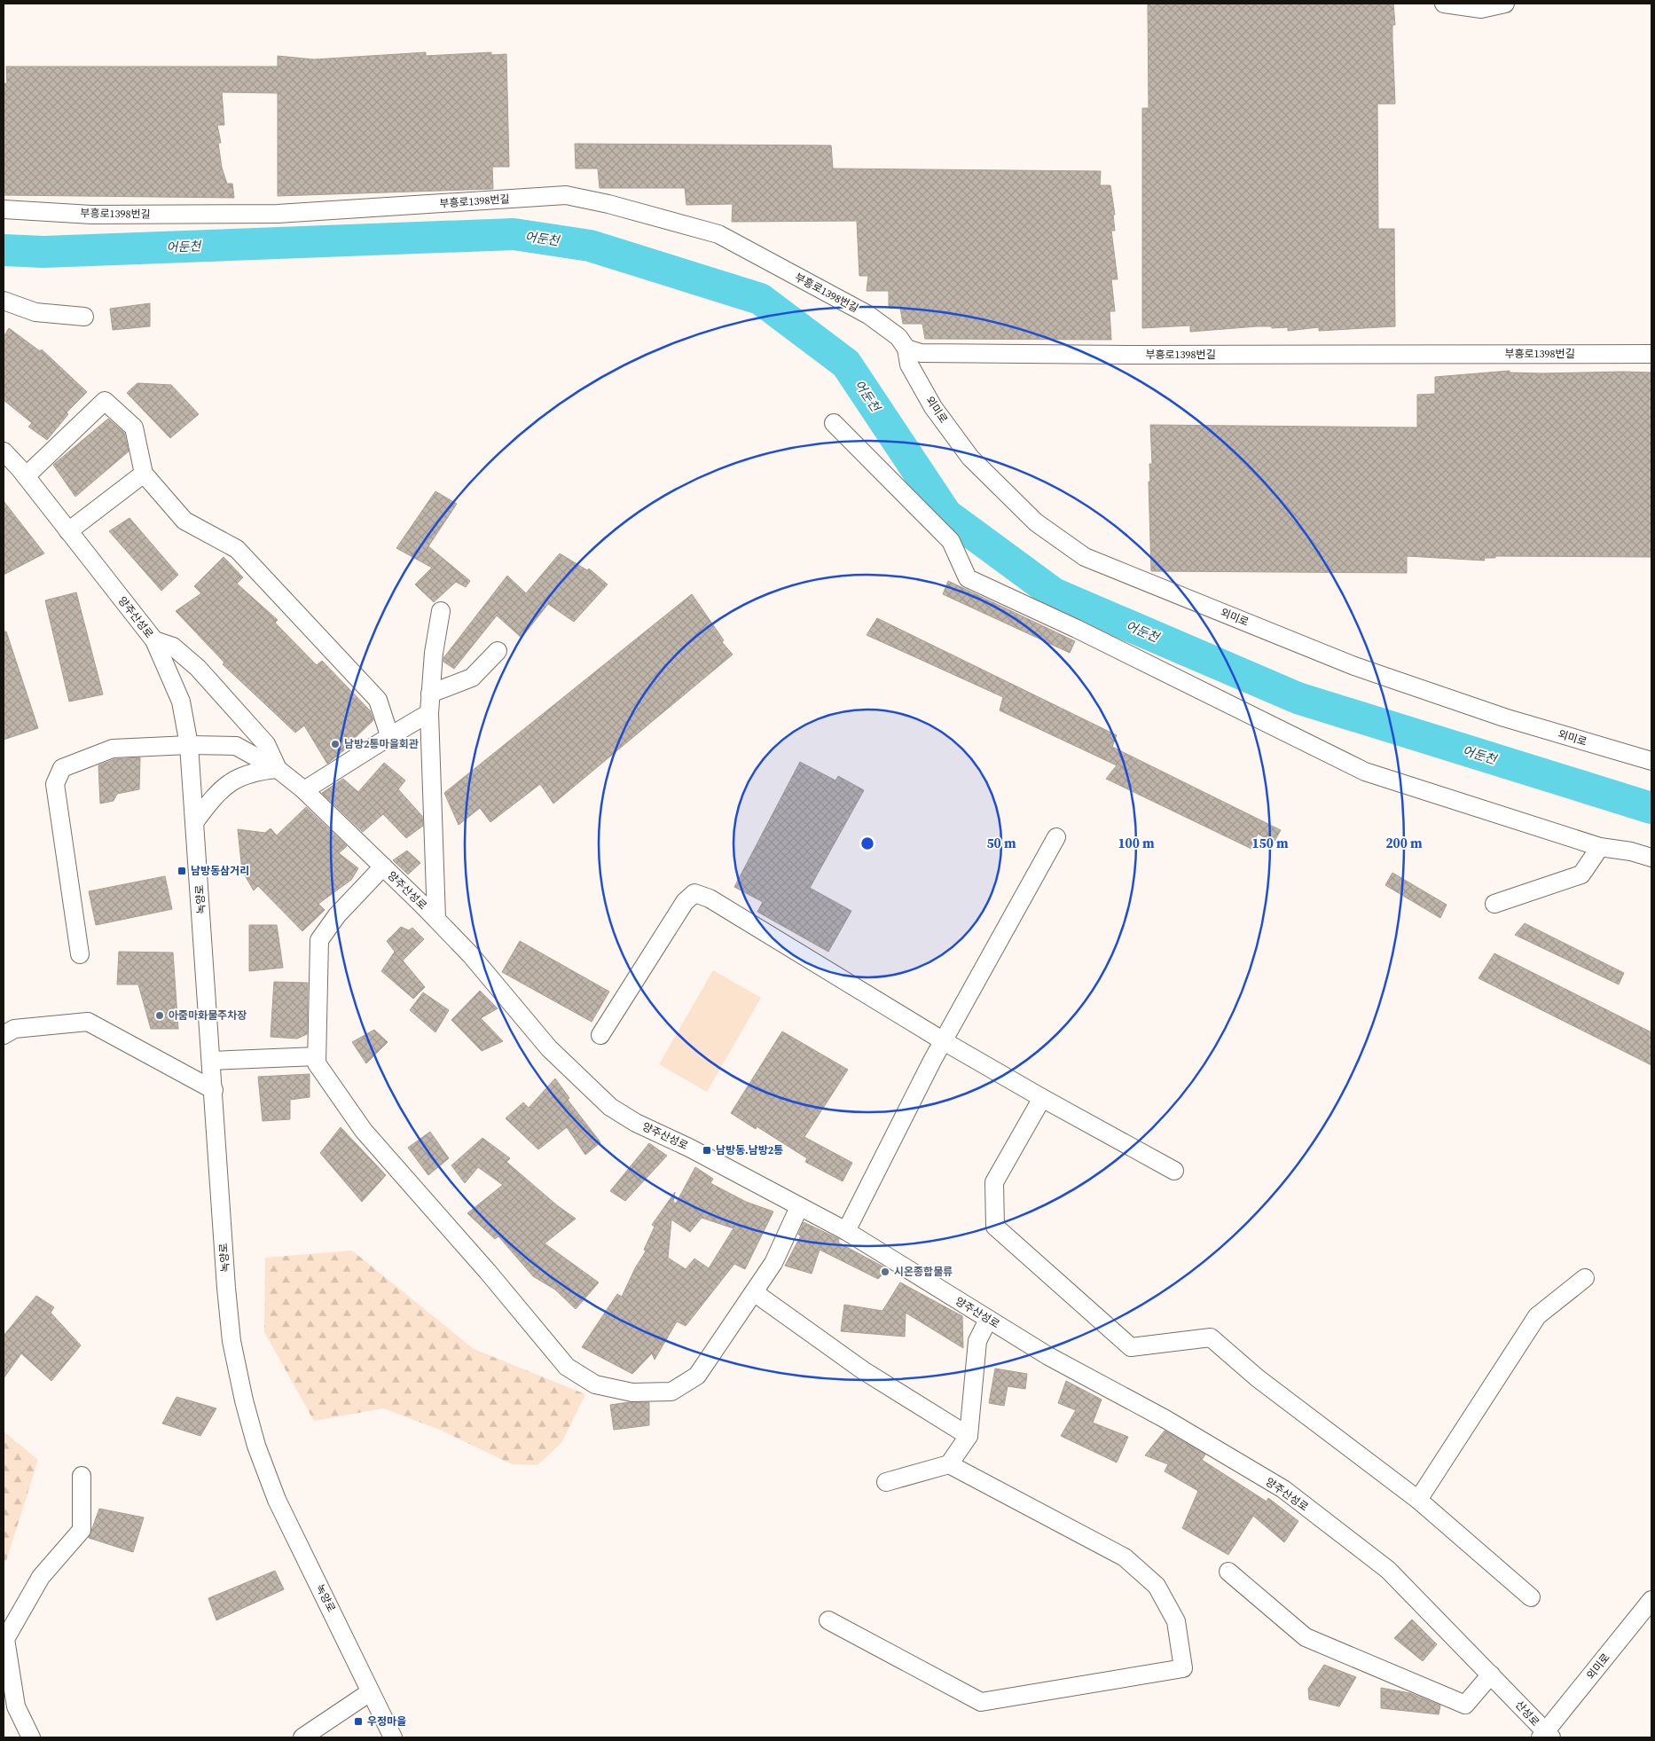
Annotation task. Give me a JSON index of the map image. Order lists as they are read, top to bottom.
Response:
{
  "streets": {
    "street": [
      "부흥로1398번길",
      "외미로",
      "양주산성로",
      "녹양로",
      "산성로"
    ]
  },
  "crossings": [
    ["부흥로1398번길", "외미로"],
    ["외미로", "산성로"],
    ["양주산성로", "녹양로"],
    ["양주산성로", "산성로"]
  ],
  "water": ["어둔천"],
  "places": {
    "other": ["남방2통마을회관", "아줌마화물주차장", "시온종합물류"],
    "transit": ["남방동삼거리", "남방동.남방2통", "우정마을"]
  },
  "rings": [
    "50 m",
    "100 m",
    "150 m",
    "200 m"
  ]
}
